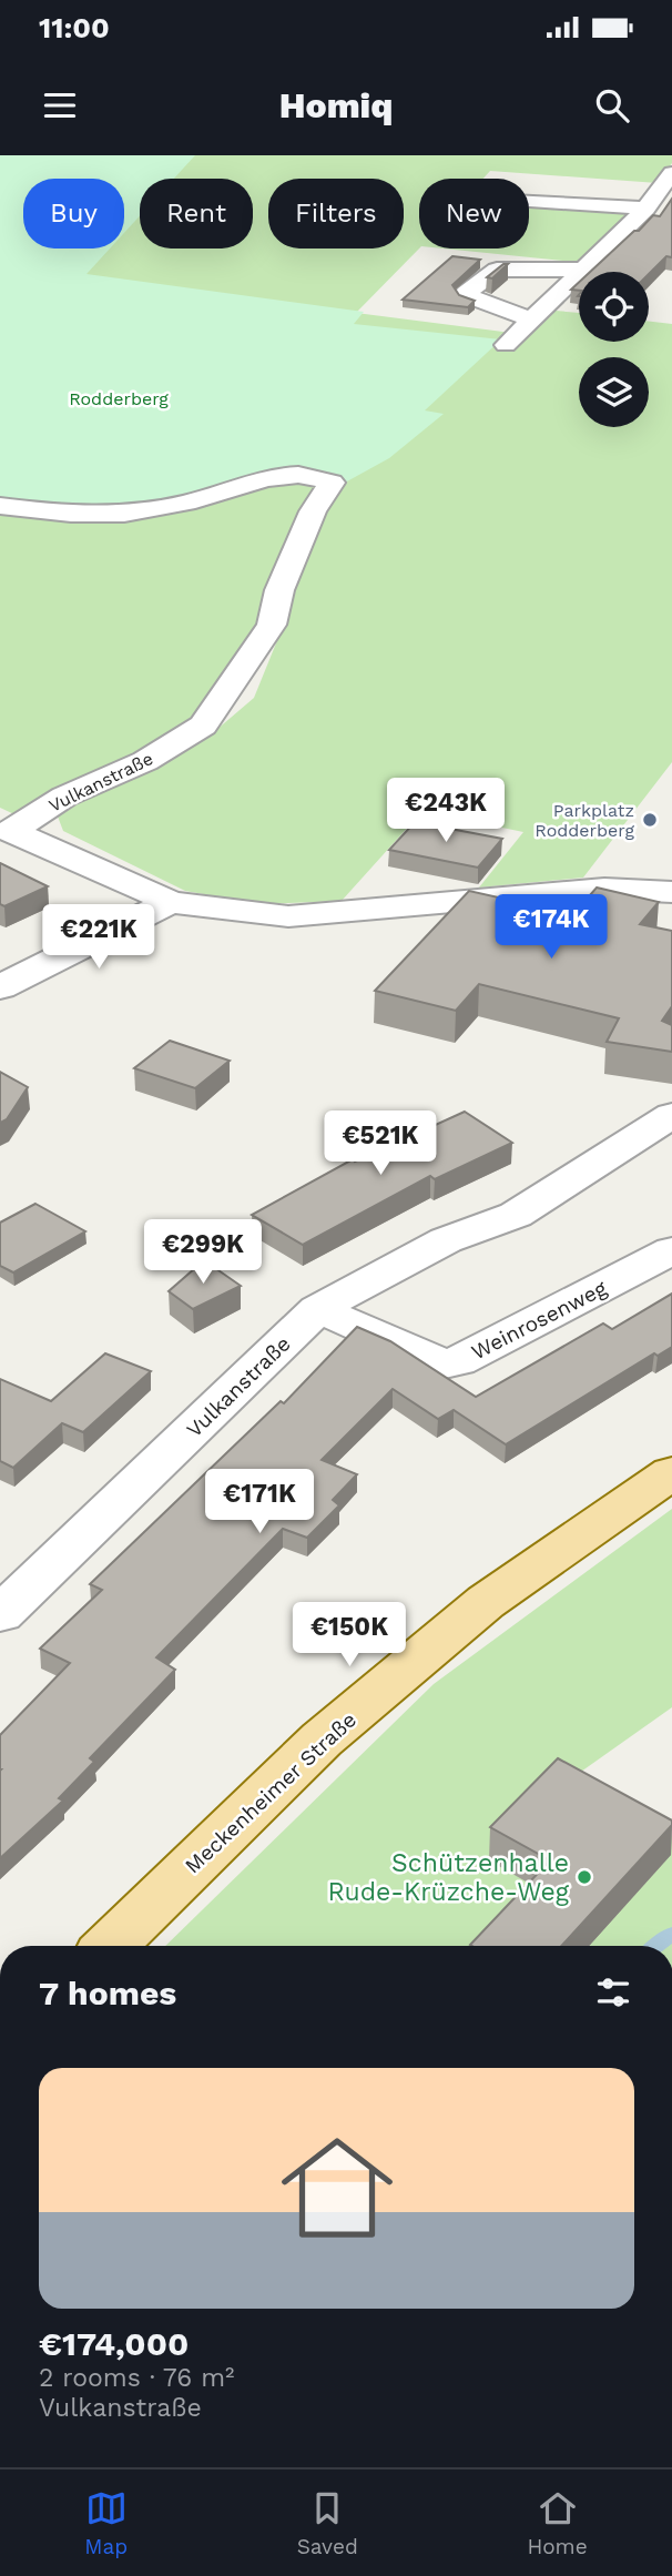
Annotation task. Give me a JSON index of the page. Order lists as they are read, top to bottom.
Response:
{
  "streets": {
    "main road": ["Meckenheimer Straße"],
    "street": ["Vulkanstraße", "Weinrosenweg"]
  },
  "crossings": [
    ["Vulkanstraße", "Weinrosenweg"]
  ],
  "parks": ["Rodderberg"],
  "places": ["Parkplatz Rodderberg", "Schützenhalle Rude-Krüzche-Weg"],
  "page": {
    "status": "11:00",
    "header": "Homiq",
    "chip": [
      "Buy",
      "Rent",
      "Filters",
      "New"
    ],
    "price": [
      "€243K",
      "€174K",
      "€221K",
      "€521K",
      "€299K",
      "€171K",
      "€150K"
    ],
    "heading": "7 homes",
    "list": [
      {
        "name": "€174,000",
        "note": "2 rooms · 76 m² · Vulkanstraße"
      }
    ],
    "tabs": ["Map", "Saved", "Home"]
  }
}
